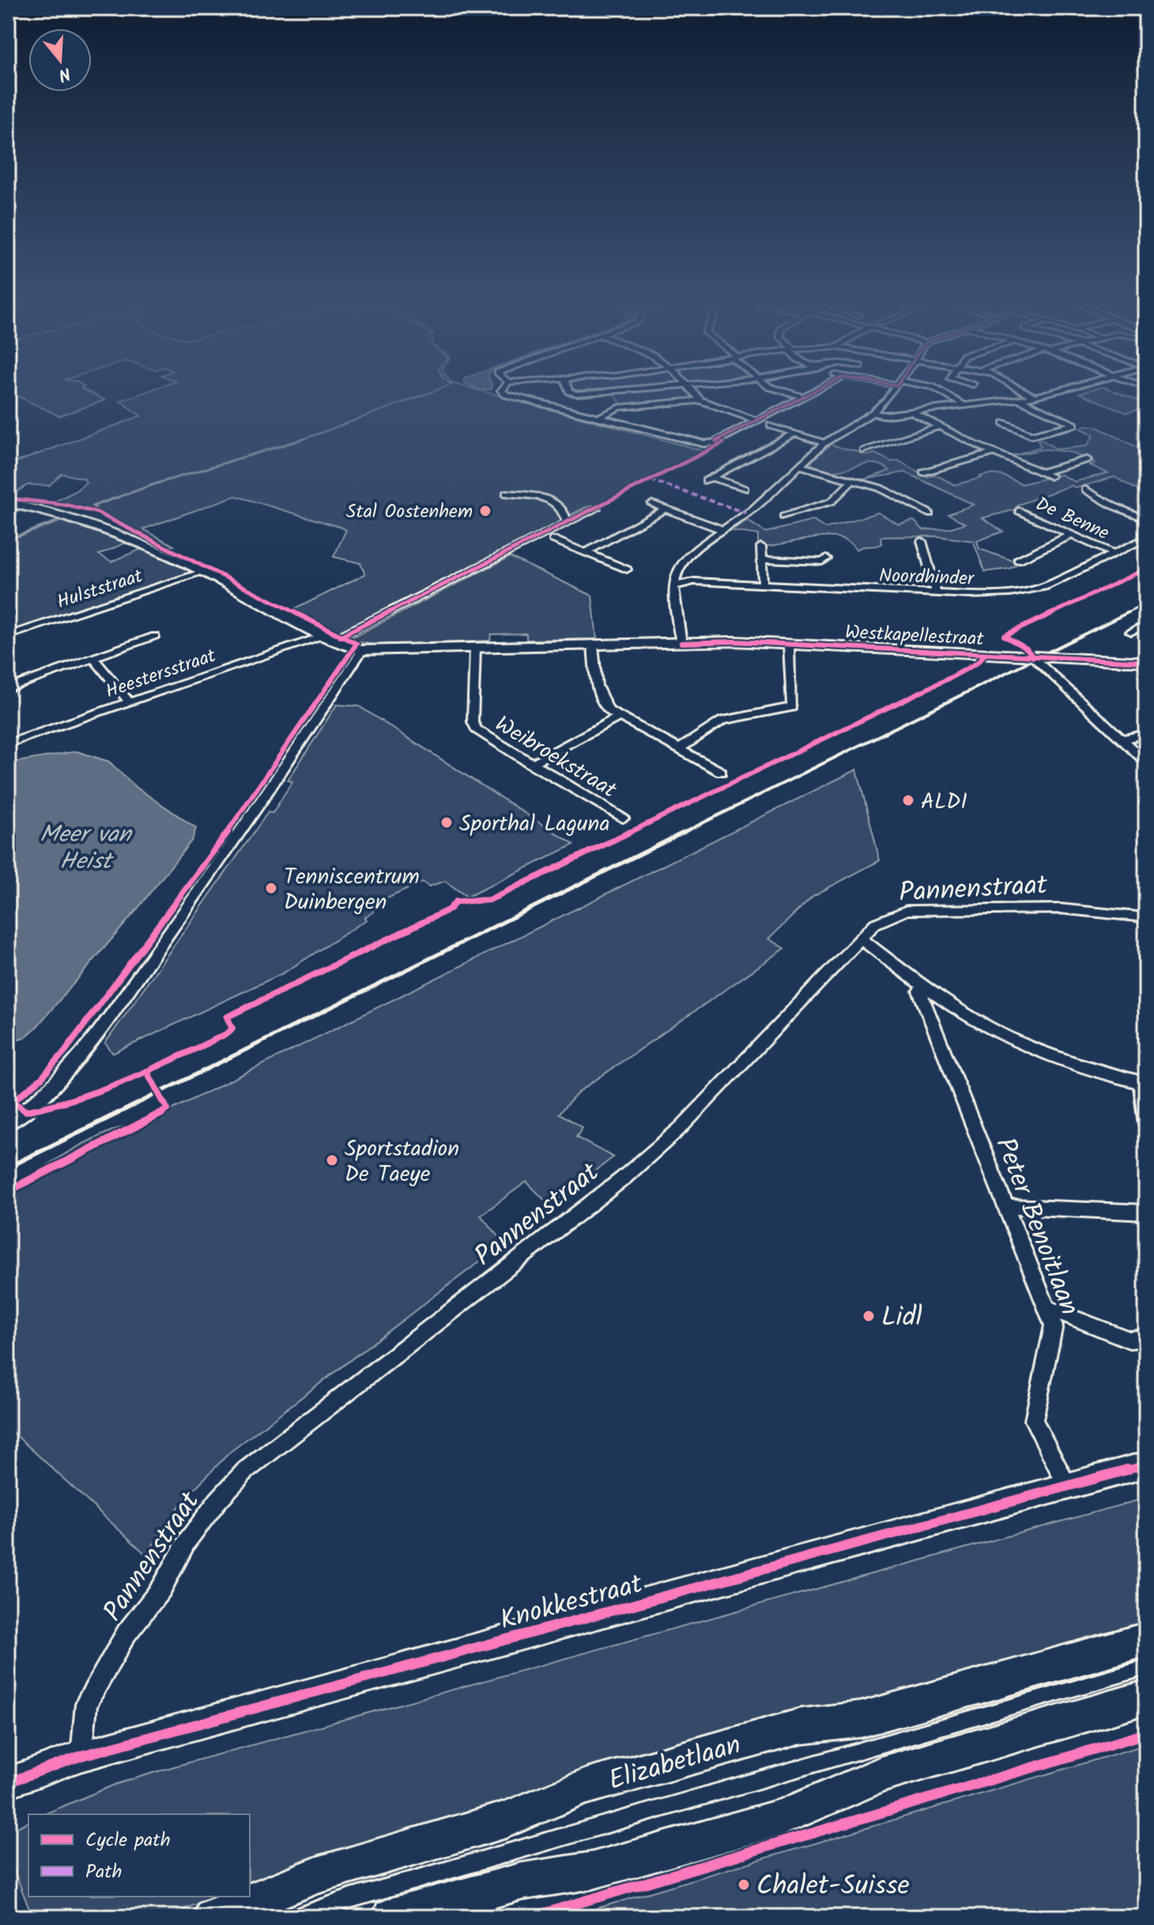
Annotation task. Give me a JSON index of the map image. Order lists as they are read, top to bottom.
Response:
{
  "streets": {
    "main road": ["Elizabetlaan"],
    "street": [
      "De Benne",
      "Noordhinder",
      "Hulststraat",
      "Westkapellestraat",
      "Heestersstraat",
      "Weibroekstraat",
      "Pannenstraat",
      "Peter Benoitlaan",
      "Knokkestraat"
    ]
  },
  "crossings": [
    ["De Benne", "Noordhinder"],
    ["Hulststraat", "Westkapellestraat"],
    ["Westkapellestraat", "Heestersstraat"],
    ["Westkapellestraat", "Weibroekstraat"],
    ["Pannenstraat", "Knokkestraat"],
    ["Peter Benoitlaan", "Knokkestraat"]
  ],
  "water": ["Meer van Heist"],
  "places": [
    "Stal Oostenhem",
    "ALDI",
    "Sporthal Laguna",
    "Tenniscentrum Duinbergen",
    "Sportstadion De Taeye",
    "Lidl",
    "Chalet-Suisse"
  ],
  "legend": ["Cycle path", "Path"],
  "north": "bottom"
}
